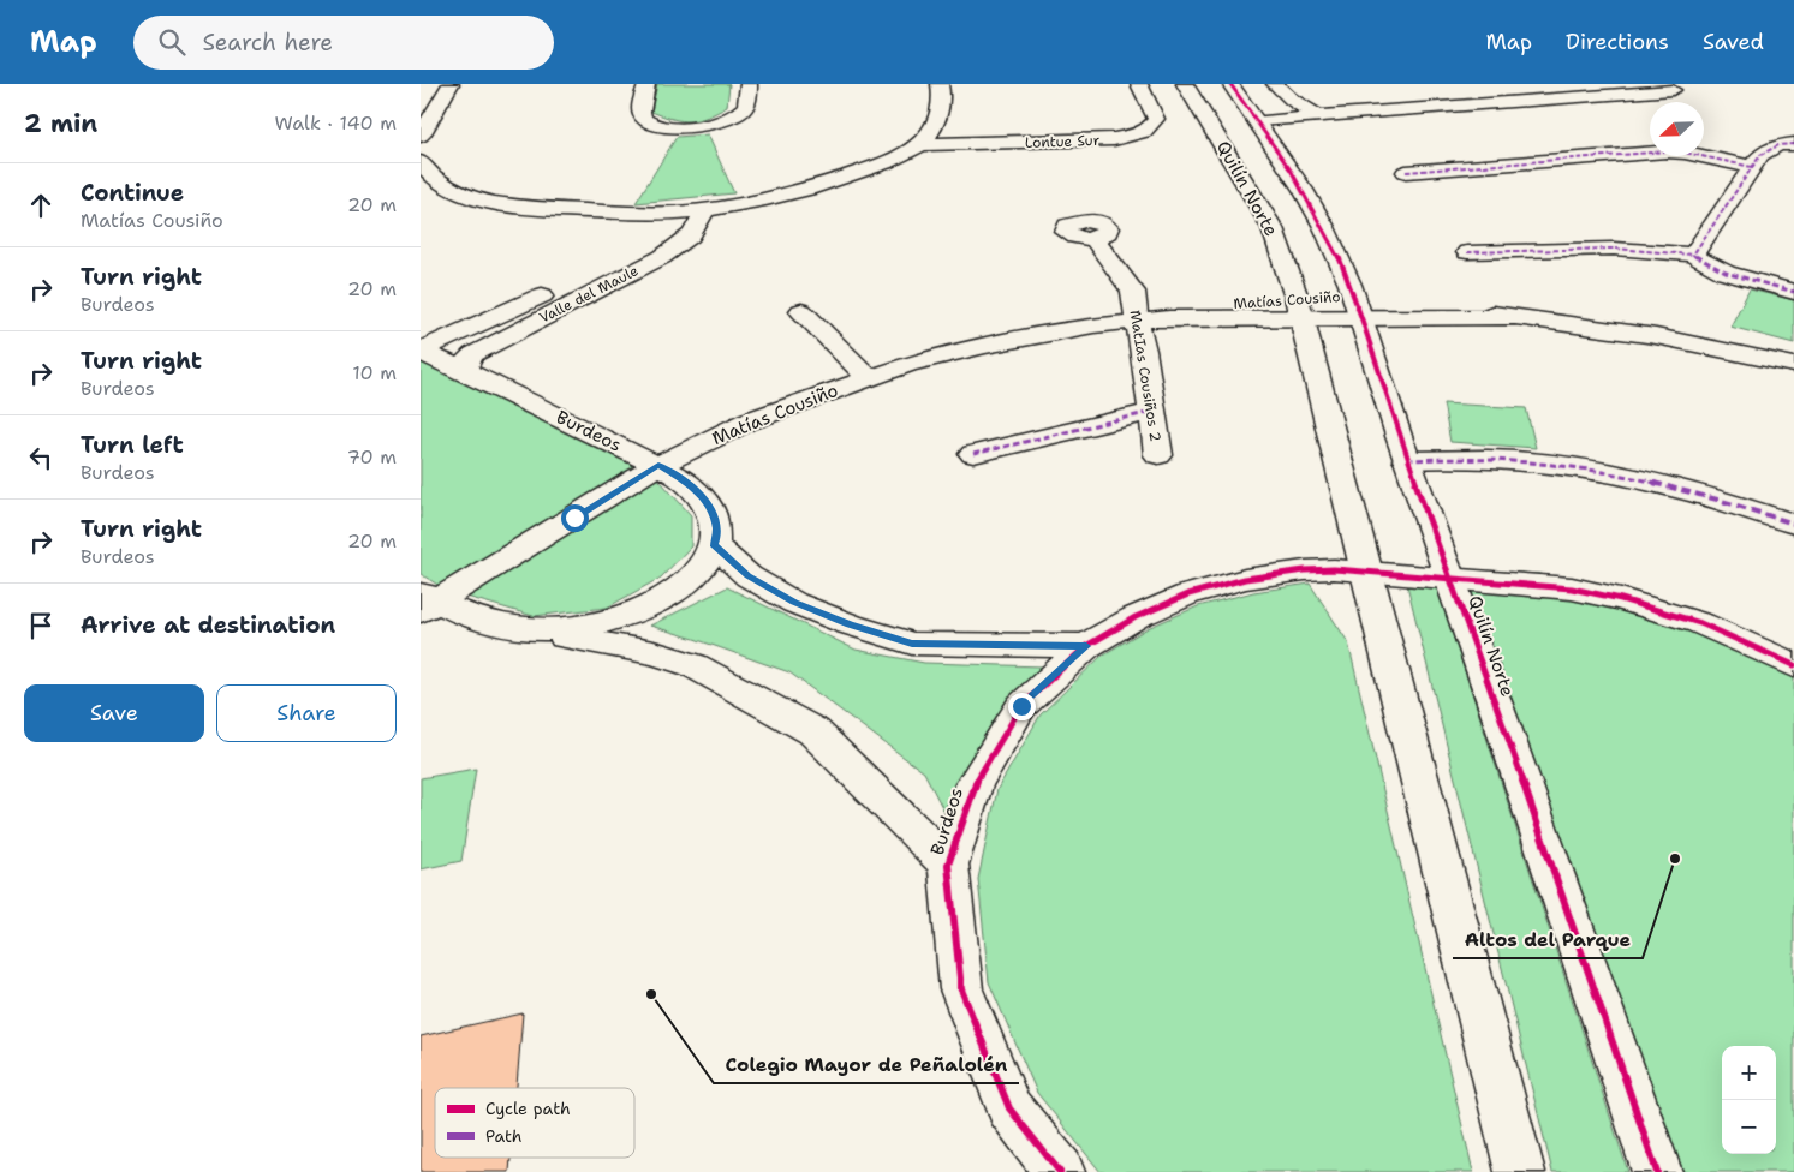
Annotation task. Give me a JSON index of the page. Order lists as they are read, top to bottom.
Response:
{
  "streets": {
    "street": [
      "Lontue Sur",
      "Quilín Norte",
      "Valle del Maule",
      "Matías Cousiño",
      "MatIas Cousiños 2",
      "Burdeos"
    ]
  },
  "crossings": [
    ["Quilín Norte", "Matías Cousiño"],
    ["Quilín Norte", "Burdeos"],
    ["Valle del Maule", "Burdeos"],
    ["Matías Cousiño", "MatIas Cousiños 2"],
    ["Matías Cousiño", "Burdeos"]
  ],
  "places": ["Altos del Parque", "Colegio Mayor de Peñalolén"],
  "legend": ["Cycle path", "Path"],
  "north": "bottom left",
  "page": {
    "header": "Map",
    "search": "Search here",
    "nav": ["Map", "Directions", "Saved"],
    "heading": ["2 min", "Walk · 140 m"],
    "list": [
      ["Continue", "Matías Cousiño", "20 m"],
      ["Turn right", "Burdeos", "20 m"],
      ["Turn right", "Burdeos", "10 m"],
      ["Turn left", "Burdeos", "70 m"],
      ["Turn right", "Burdeos", "20 m"],
      "Arrive at destination"
    ],
    "buttons": ["Save", "Share"],
    "map_buttons": ["+", "−"]
  }
}
